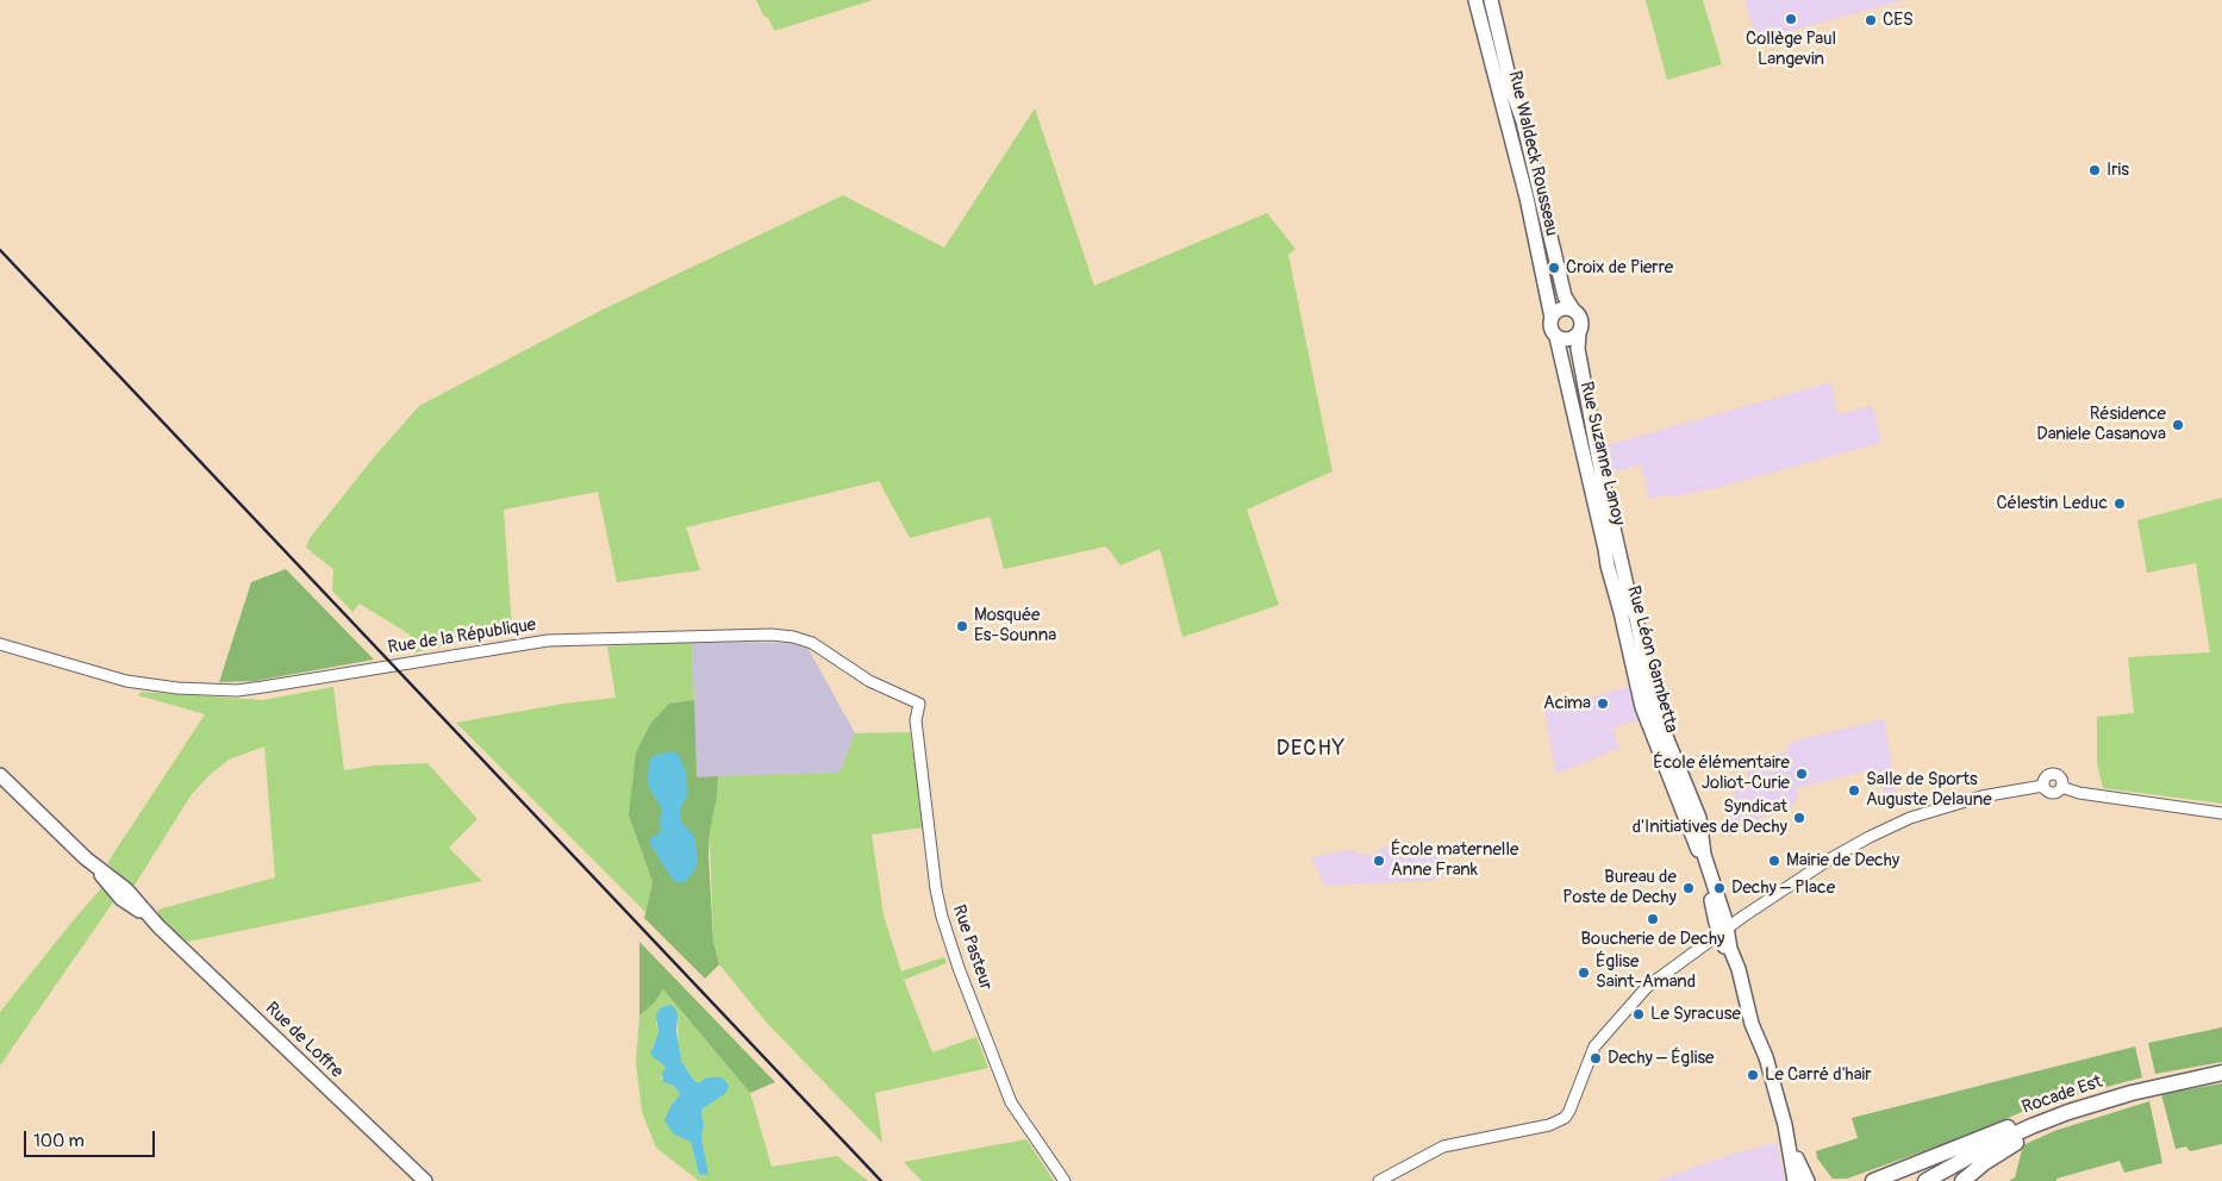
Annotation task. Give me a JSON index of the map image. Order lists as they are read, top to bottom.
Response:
{
  "streets": {
    "highway": ["Rocade Est"],
    "main road": [
      "Rue Waldeck Rousseau",
      "Rue Suzanne Lanoy",
      "Rue Léon Gambetta",
      "Rue de Loffre"
    ],
    "street": ["Rue de la République", "Rue Pasteur"]
  },
  "crossings": [
    ["Rue Waldeck Rousseau", "Rue Suzanne Lanoy"],
    ["Rue Suzanne Lanoy", "Rue Léon Gambetta"],
    ["Rue de la République", "Rue Pasteur"]
  ],
  "districts": ["DECHY"],
  "places": [
    "Collège Paul Langevin",
    "CES",
    "Iris",
    "Croix de Pierre",
    "Résidence Daniele Casanova",
    "Célestin Leduc",
    "Mosquée Es-Sounna",
    "Acima",
    "École élémentaire Joliot-Curie",
    "Salle de Sports Auguste Delaune",
    "Syndicat d'Initiatives de Dechy",
    "École maternelle Anne Frank",
    "Mairie de Dechy",
    "Bureau de Poste de Dechy",
    "Dechy – Place",
    "Boucherie de Dechy",
    "Église Saint-Amand",
    "Le Syracuse",
    "Dechy – Église",
    "Le Carré d'hair"
  ],
  "scale_bar": "100 m"
}
